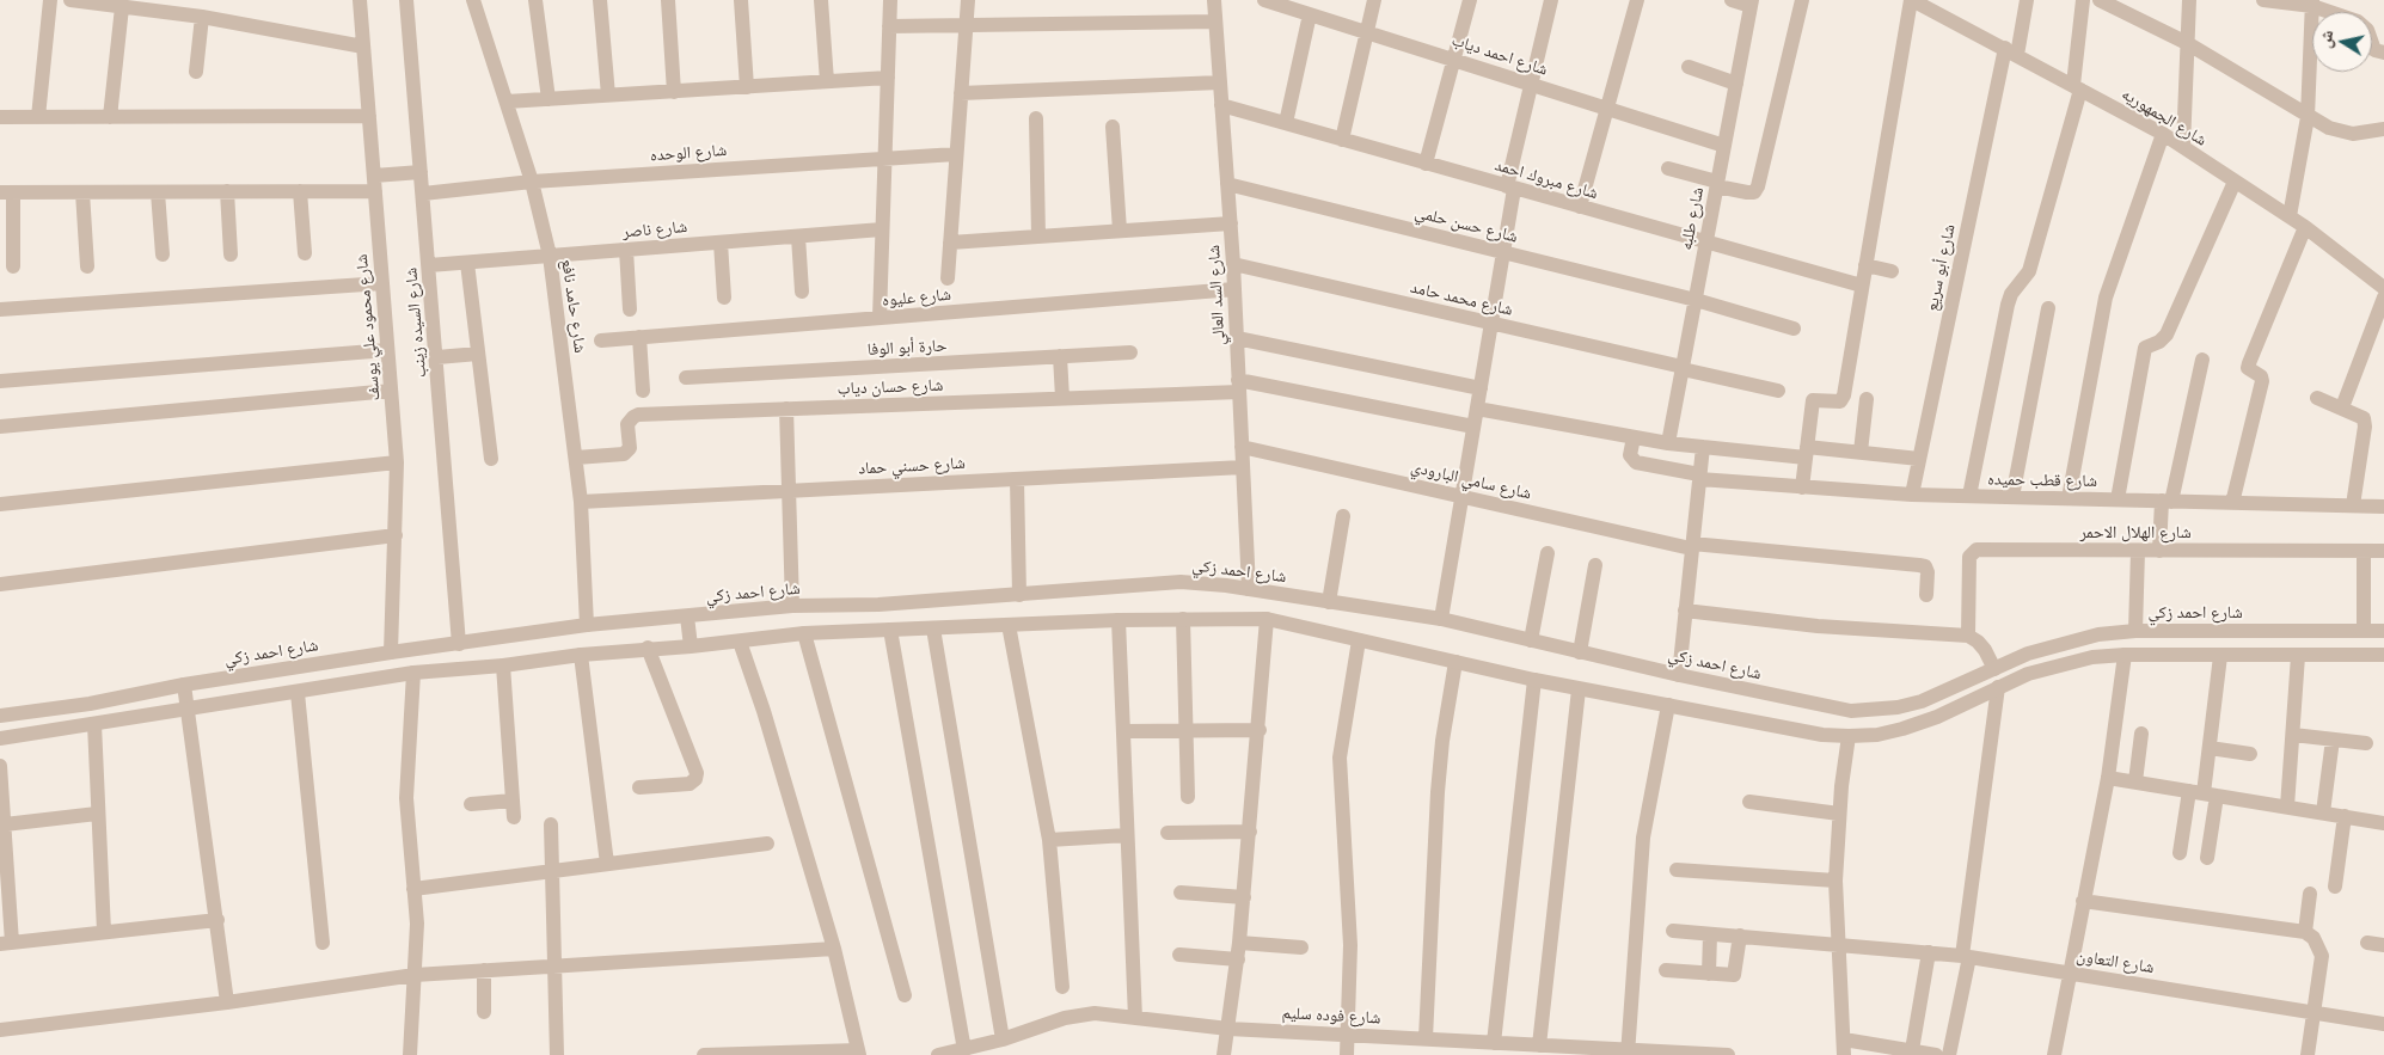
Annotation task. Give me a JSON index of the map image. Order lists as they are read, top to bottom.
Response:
{
  "streets": {
    "street": [
      "شارع احمد دياب",
      "شارع الجمهوريه",
      "شارع الوحده",
      "شارع مبروك احمد",
      "شارع طلبه",
      "شارع حسن حلمي",
      "شارع ناصر",
      "شارع أبو سريع",
      "شارع السد العالي",
      "شارع عليوه",
      "شارع محمد حامد",
      "شارع حامد نافع",
      "شارع السيده زينب",
      "شارع محمود علي يوسف",
      "حارة أبو الوفا",
      "شارع حسان دياب",
      "شارع حسني حماد",
      "شارع سامي البارودي",
      "شارع قطب حميده",
      "شارع الهلال الاحمر",
      "شارع احمد زكي",
      "شارع التعاون",
      "شارع فوده سليم"
    ]
  },
  "crossings": [
    ["شارع احمد دياب", "شارع طلبه"],
    ["شارع الجمهوريه", "شارع أبو سريع"],
    ["شارع الوحده", "شارع حامد نافع"],
    ["شارع الوحده", "شارع السيده زينب"],
    ["شارع مبروك احمد", "شارع طلبه"],
    ["شارع مبروك احمد", "شارع السد العالي"],
    ["شارع طلبه", "شارع حسن حلمي"],
    ["شارع طلبه", "شارع محمد حامد"],
    ["شارع حسن حلمي", "شارع السد العالي"],
    ["شارع ناصر", "شارع حامد نافع"],
    ["شارع ناصر", "شارع السيده زينب"],
    ["شارع أبو سريع", "شارع قطب حميده"],
    ["شارع السد العالي", "شارع عليوه"],
    ["شارع السد العالي", "شارع محمد حامد"],
    ["شارع السد العالي", "شارع حسان دياب"],
    ["شارع السد العالي", "شارع حسني حماد"],
    ["شارع السد العالي", "شارع سامي البارودي"],
    ["شارع السد العالي", "شارع احمد زكي"],
    ["شارع حامد نافع", "شارع حسان دياب"],
    ["شارع حامد نافع", "شارع حسني حماد"],
    ["شارع حامد نافع", "شارع احمد زكي"],
    ["شارع السيده زينب", "شارع احمد زكي"],
    ["شارع محمود علي يوسف", "شارع احمد زكي"]
  ],
  "north": "left"
}
